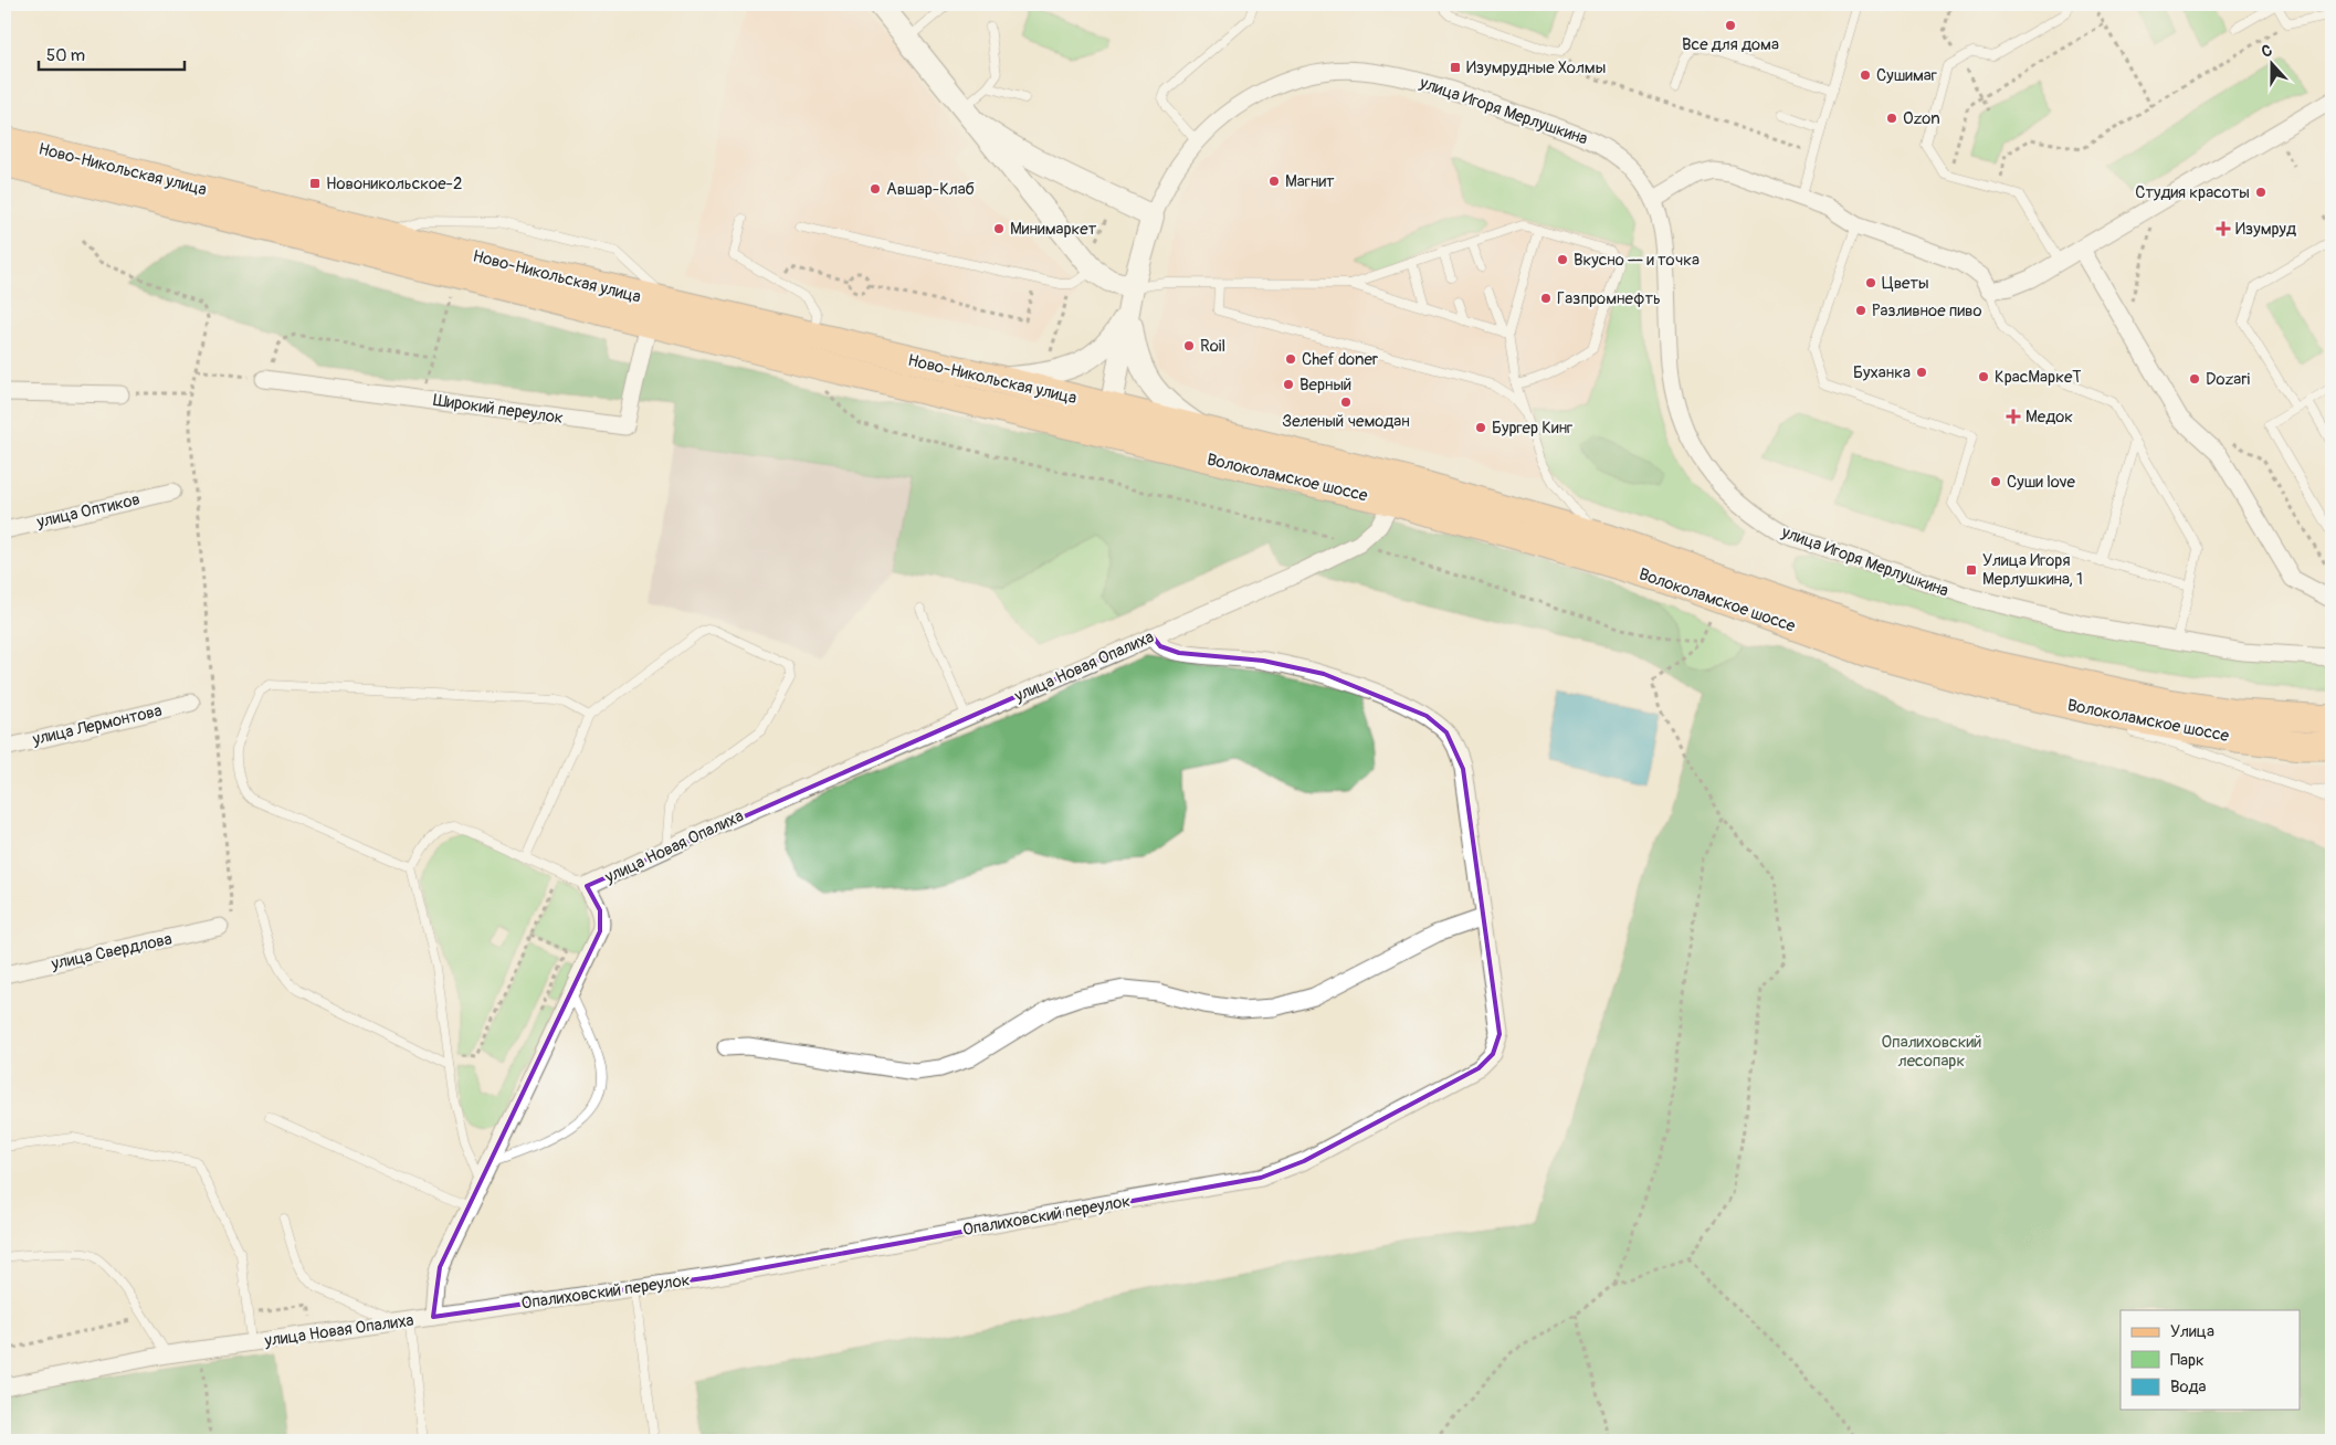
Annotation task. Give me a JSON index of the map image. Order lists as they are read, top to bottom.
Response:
{
  "streets": {
    "main road": ["Ново-Никольская улица", "Волоколамское шоссе"],
    "street": [
      "улица Игоря Мерлушкина",
      "Широкий переулок",
      "улица Оптиков",
      "улица Новая Опалиха",
      "улица Лермонтова",
      "улица Свердлова",
      "Опалиховский переулок"
    ]
  },
  "crossings": [
    ["улица Игоря Мерлушкина", "Ново-Никольская улица"],
    ["улица Игоря Мерлушкина", "Волоколамское шоссе"],
    ["Ново-Никольская улица", "Широкий переулок"],
    ["Ново-Никольская улица", "Волоколамское шоссе"],
    ["Волоколамское шоссе", "улица Новая Опалиха"],
    ["улица Новая Опалиха", "Опалиховский переулок"]
  ],
  "parks": ["Опалиховский лесопарк"],
  "places": {
    "other": [
      "Все для дома",
      "Сушимаг",
      "Ozon",
      "Магнит",
      "Авшар-Клаб",
      "Студия красоты",
      "Минимаркет",
      "Вкусно — и точка",
      "Цветы",
      "Газпромнефть",
      "Разливное пиво",
      "Roil",
      "Chef doner",
      "Буханка",
      "КрасМаркеТ",
      "Dozari",
      "Верный",
      "Зеленый чемодан",
      "Бургер Кинг",
      "Суши love"
    ],
    "transit": ["Изумрудные Холмы", "Новоникольское-2", "Улица Игоря Мерлушкина, 1"],
    "health": ["Изумруд", "Медок"]
  },
  "legend": ["Улица", "Парк", "Вода"],
  "scale_bar": "50 m",
  "north": "top"
}
